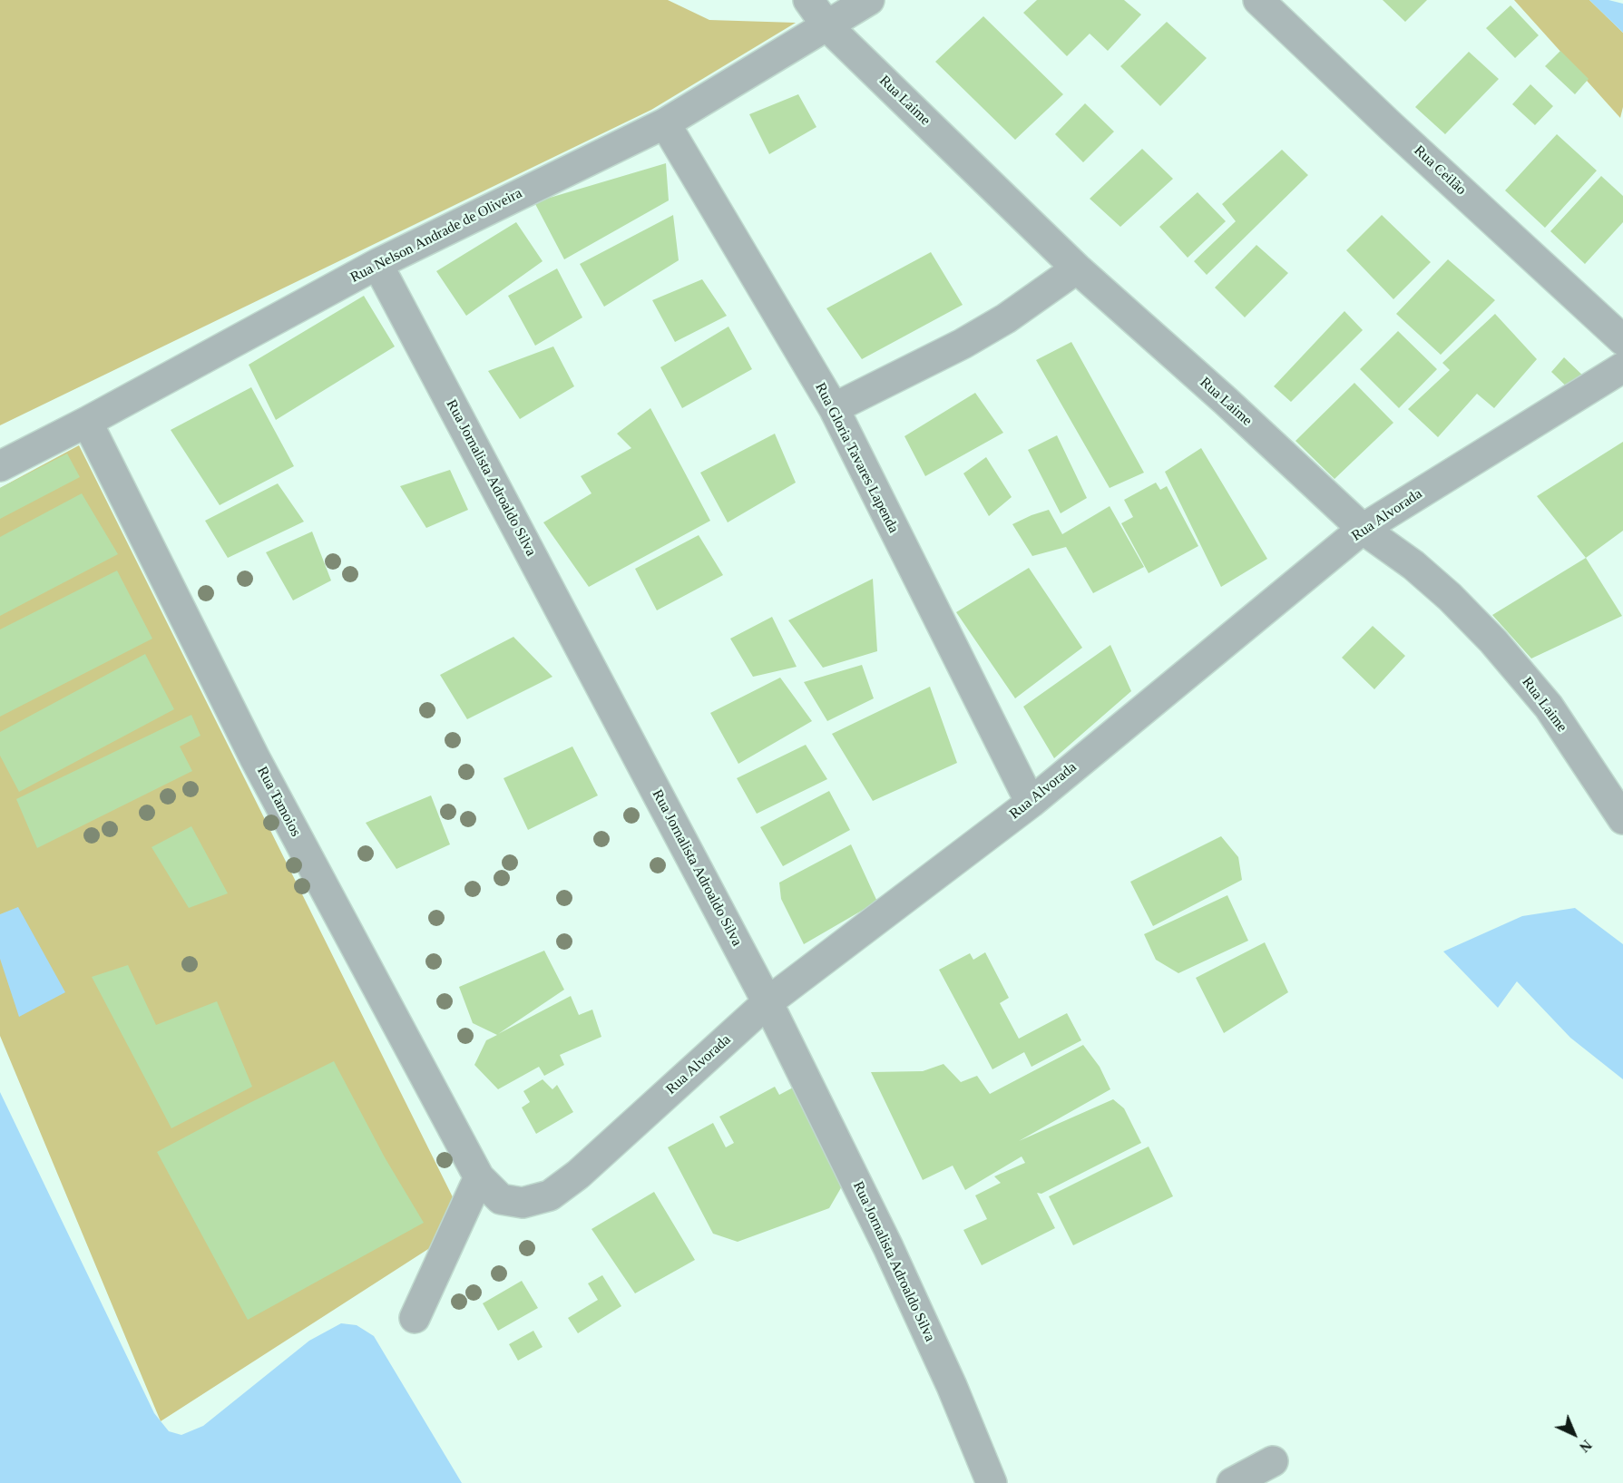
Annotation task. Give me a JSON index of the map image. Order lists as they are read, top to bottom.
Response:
{
  "streets": {
    "street": [
      "Rua Laime",
      "Rua Ceilão",
      "Rua Nelson Andrade de Oliveira",
      "Rua Gloria Tavares Lapenda",
      "Rua Jornalista Adroaldo Silva",
      "Rua Alvorada",
      "Rua Tamoios"
    ]
  },
  "crossings": [
    ["Rua Laime", "Rua Nelson Andrade de Oliveira"],
    ["Rua Laime", "Rua Alvorada"],
    ["Rua Nelson Andrade de Oliveira", "Rua Gloria Tavares Lapenda"],
    ["Rua Nelson Andrade de Oliveira", "Rua Jornalista Adroaldo Silva"],
    ["Rua Nelson Andrade de Oliveira", "Rua Tamoios"],
    ["Rua Gloria Tavares Lapenda", "Rua Alvorada"],
    ["Rua Jornalista Adroaldo Silva", "Rua Alvorada"],
    ["Rua Alvorada", "Rua Tamoios"]
  ],
  "north": "bottom right"
}
